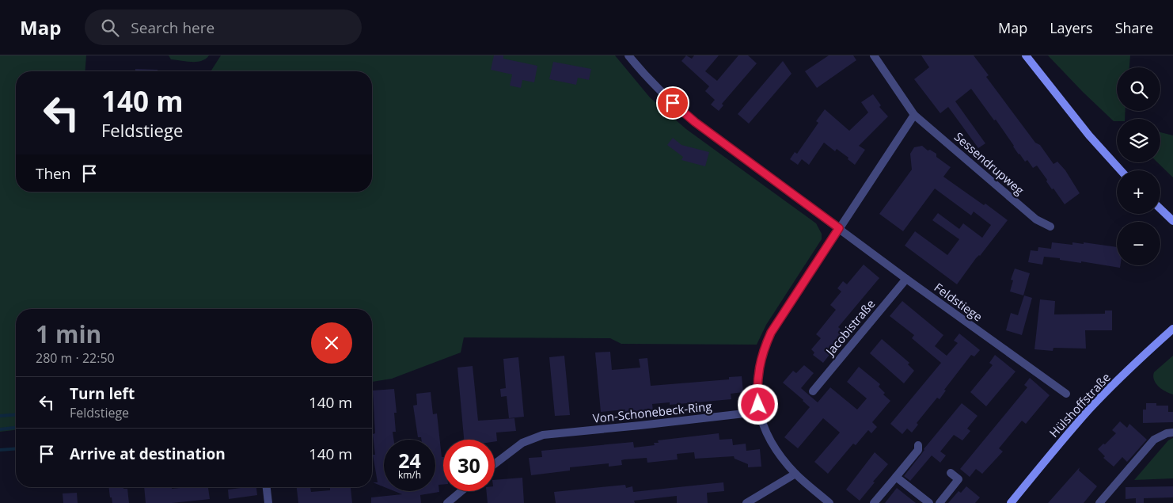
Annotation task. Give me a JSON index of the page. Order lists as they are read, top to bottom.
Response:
{
  "streets": {
    "main road": ["Hülshoffstraße"],
    "street": [
      "Sessendrupweg",
      "Feldstiege",
      "Jacobistraße",
      "Von-Schonebeck-Ring"
    ]
  },
  "crossings": [
    ["Feldstiege", "Jacobistraße"]
  ],
  "page": {
    "header": "Map",
    "search": "Search here",
    "nav": ["Map", "Layers", "Share"],
    "map_buttons": ["+", "−"],
    "turn": ["140 m", "Feldstiege"],
    "then": "Then",
    "heading": ["1 min", "280 m · 22:50"],
    "list": [
      {
        "name": "Turn left",
        "note": "Feldstiege",
        "value": "140 m"
      },
      {
        "name": "Arrive at destination",
        "value": "140 m"
      }
    ],
    "speed": "24 km/h",
    "limit": "30"
  }
}
